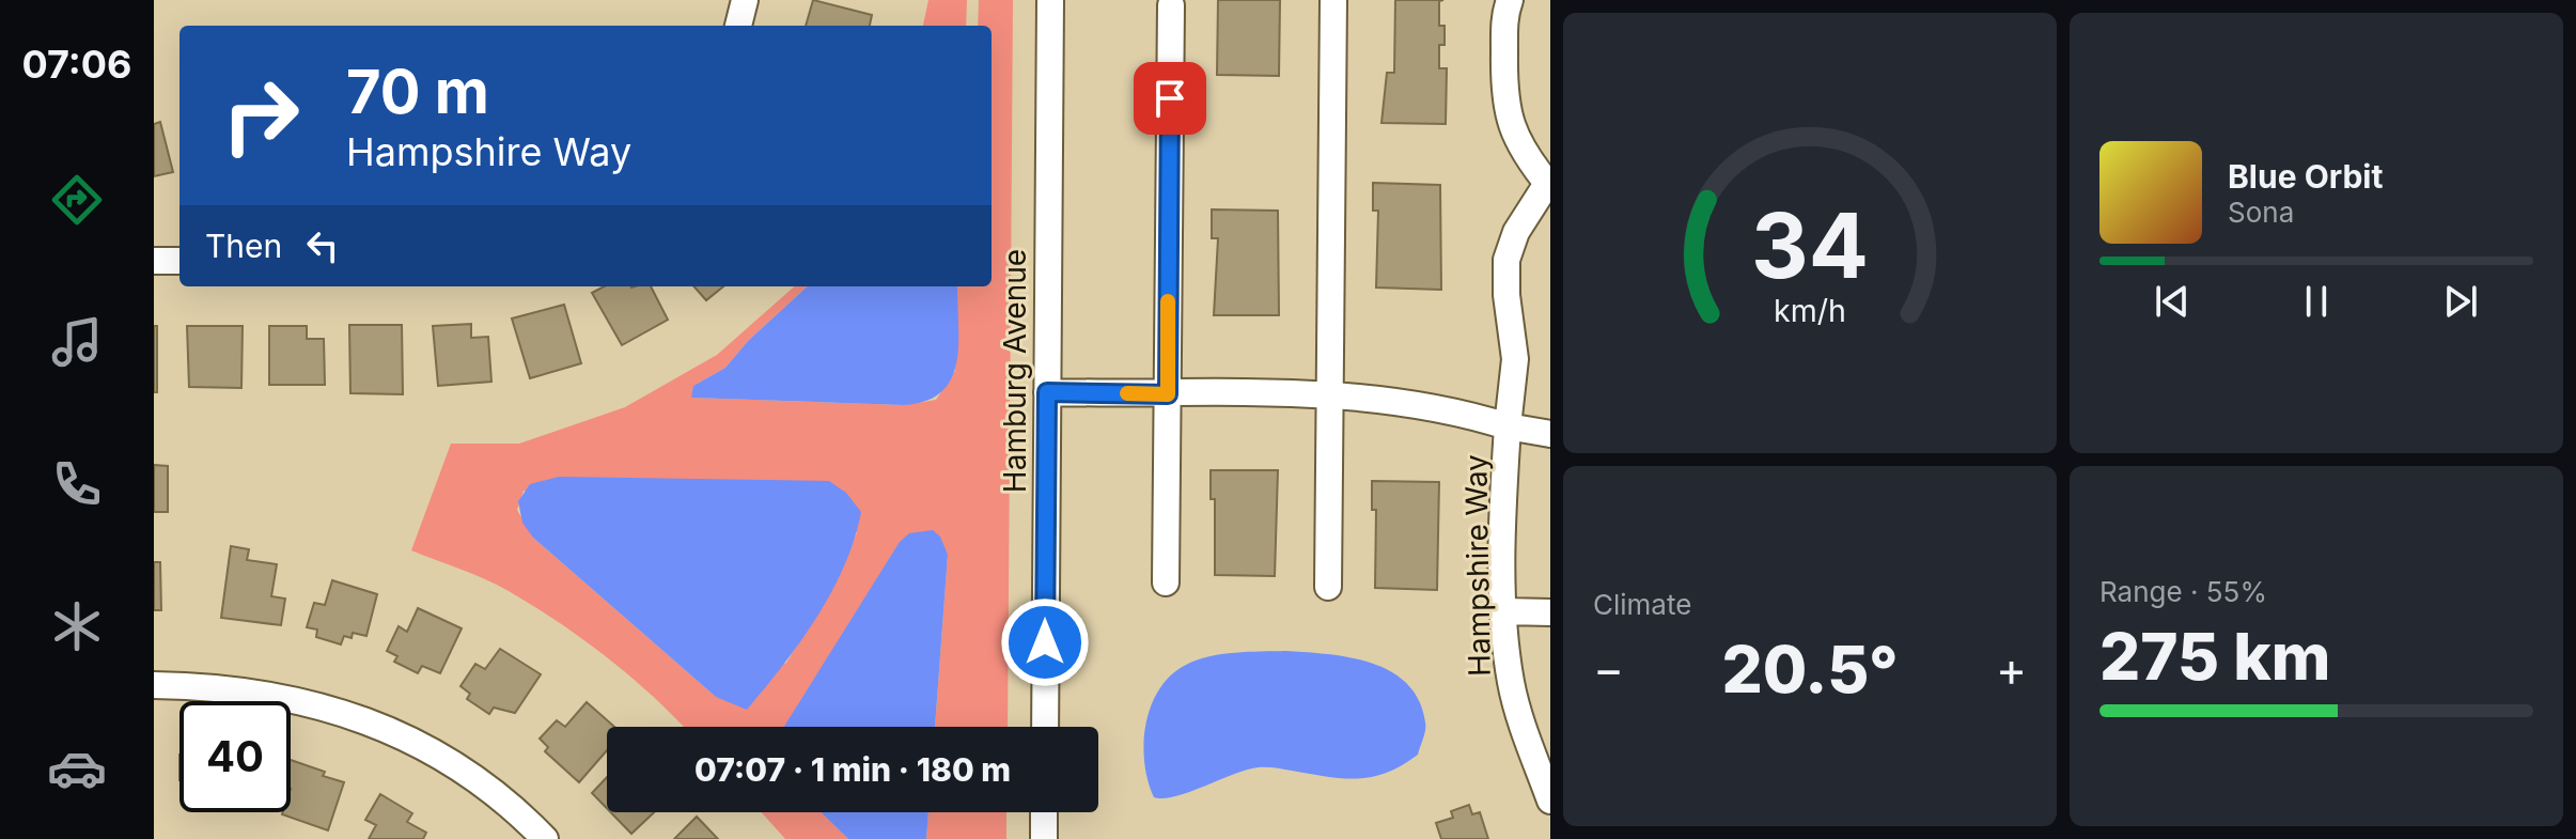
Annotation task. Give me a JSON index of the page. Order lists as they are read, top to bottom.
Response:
{
  "streets": {
    "street": ["Hamburg Avenue", "Hampshire Way"]
  },
  "crossings": [
    ["Hamburg Avenue", "Hampshire Way"]
  ],
  "page": {
    "tabs": "07:06",
    "turn": ["70 m", "Hampshire Way"],
    "song": ["Blue Orbit", "Sona"],
    "then": "Then",
    "tile": [
      "Climate",
      ["Range · 55%", "275 km"]
    ],
    "heat": ["−", "20.5°", "+"],
    "limit": "40",
    "trip": "07:07 · 1 min · 180 m",
    "gauge": ["34", "km/h"]
  }
}
